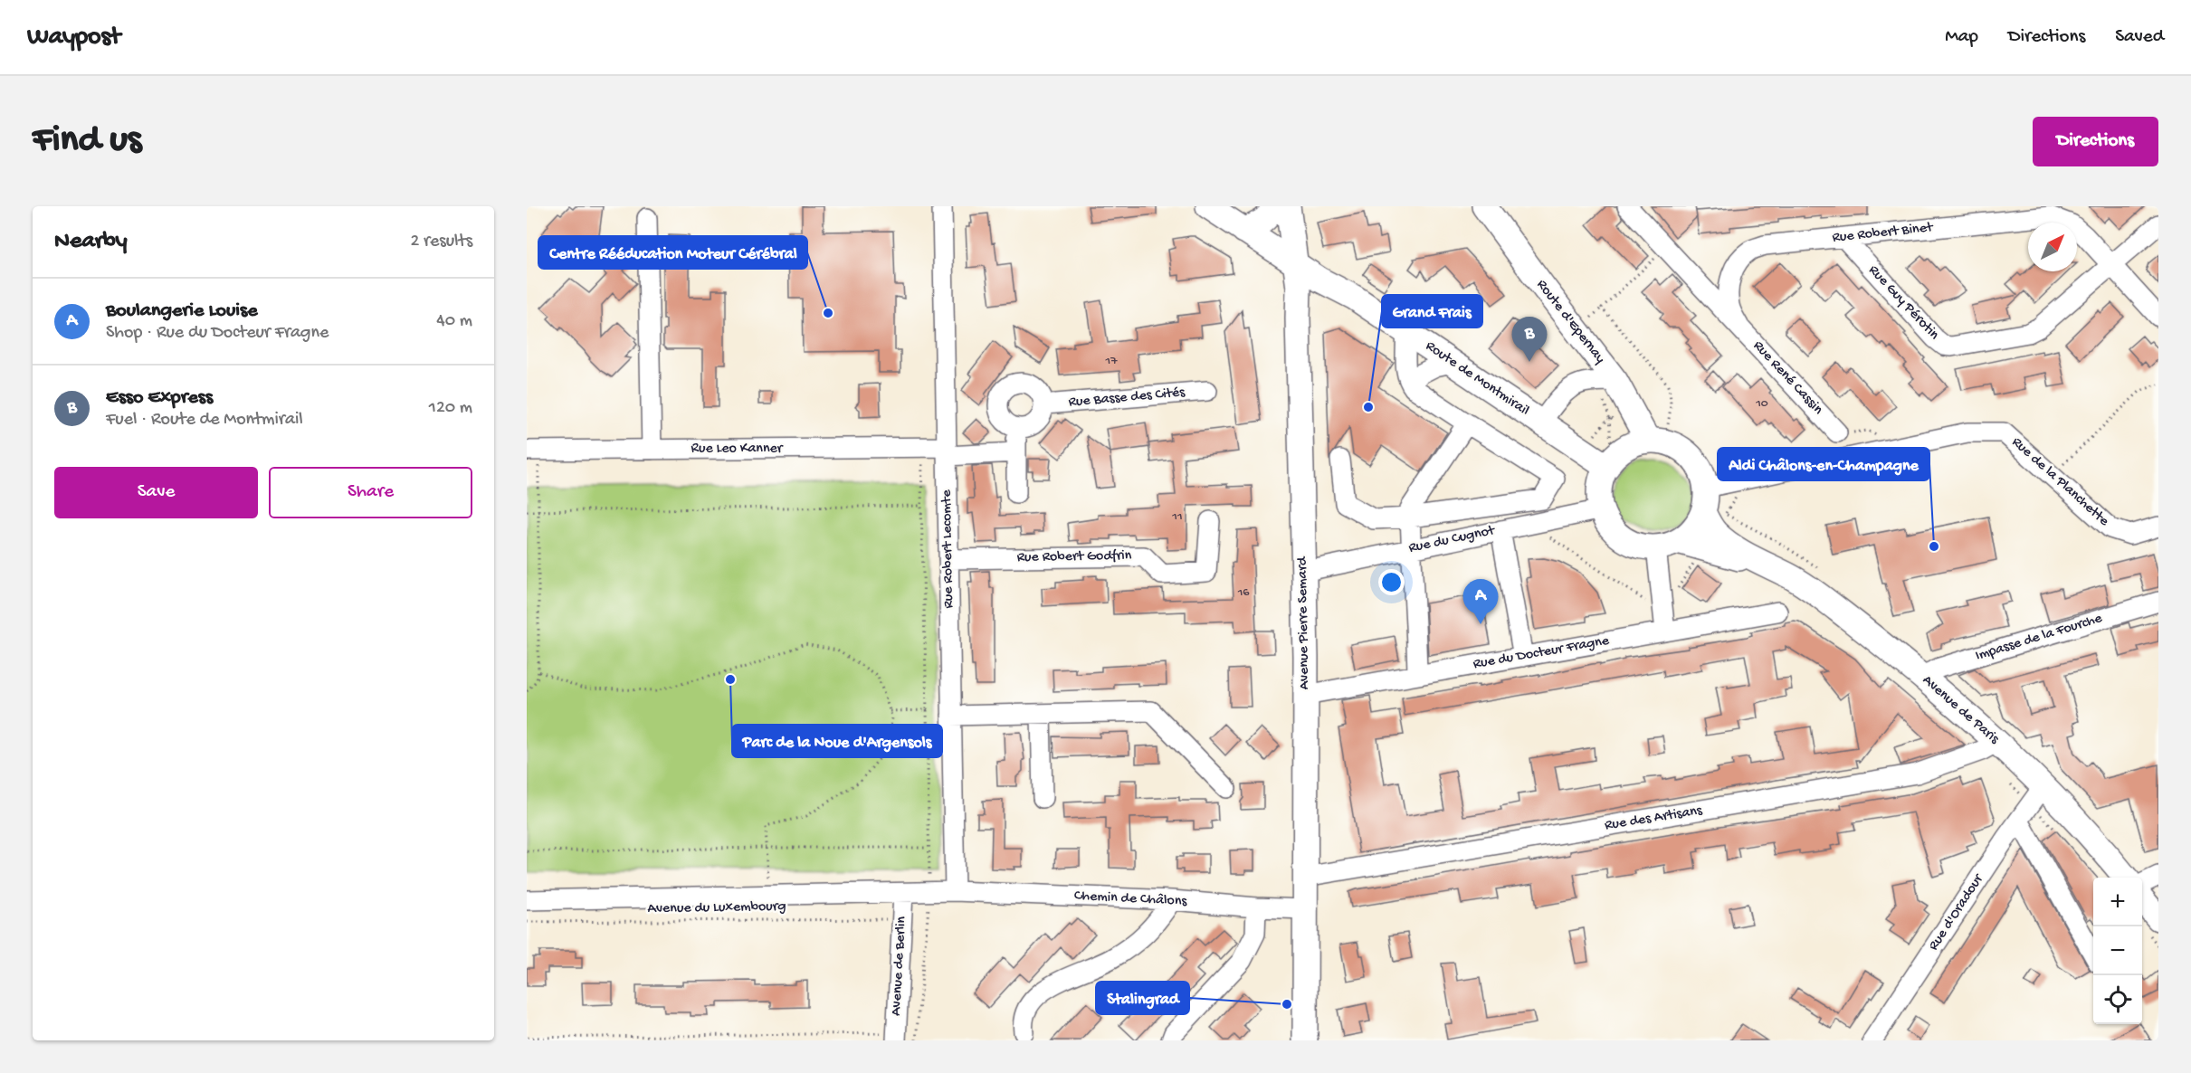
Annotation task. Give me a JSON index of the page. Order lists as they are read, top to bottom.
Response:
{
  "streets": {
    "main road": [
      "Route d'Epernay",
      "Route de Montmirail",
      "Avenue Pierre Semard",
      "Avenue de Paris"
    ],
    "street": [
      "Rue Robert Binet",
      "Rue Guy Pérotin",
      "Rue René Cassin",
      "Rue Basse des Cités",
      "Rue Leo Kanner",
      "Rue de la Planchette",
      "Rue du Cugnot",
      "Rue Robert Lecomte",
      "Rue Robert Godfrin",
      "Impasse de la Fourche",
      "Rue du Docteur Fragne",
      "Rue des Artisans",
      "Chemin de Châlons",
      "Avenue du Luxembourg",
      "Rue d'Oradour",
      "Avenue de Berlin"
    ]
  },
  "crossings": [
    ["Rue Robert Binet", "Rue Guy Pérotin"],
    ["Rue Robert Binet", "Rue René Cassin"],
    ["Route d'Epernay", "Route de Montmirail"],
    ["Route d'Epernay", "Rue de la Planchette"],
    ["Route d'Epernay", "Rue du Cugnot"],
    ["Route d'Epernay", "Avenue de Paris"],
    ["Route de Montmirail", "Rue de la Planchette"],
    ["Route de Montmirail", "Rue du Cugnot"],
    ["Route de Montmirail", "Avenue Pierre Semard"],
    ["Route de Montmirail", "Avenue de Paris"],
    ["Rue Leo Kanner", "Rue Robert Lecomte"],
    ["Rue de la Planchette", "Rue du Cugnot"],
    ["Rue de la Planchette", "Avenue de Paris"],
    ["Rue du Cugnot", "Avenue Pierre Semard"],
    ["Rue du Cugnot", "Avenue de Paris"],
    ["Rue Robert Lecomte", "Rue Robert Godfrin"],
    ["Rue Robert Lecomte", "Chemin de Châlons"],
    ["Rue Robert Lecomte", "Avenue du Luxembourg"],
    ["Avenue Pierre Semard", "Rue du Docteur Fragne"],
    ["Avenue Pierre Semard", "Rue des Artisans"],
    ["Avenue Pierre Semard", "Chemin de Châlons"],
    ["Impasse de la Fourche", "Avenue de Paris"],
    ["Avenue de Paris", "Rue des Artisans"],
    ["Avenue de Paris", "Rue d'Oradour"],
    ["Chemin de Châlons", "Avenue du Luxembourg"],
    ["Avenue du Luxembourg", "Avenue de Berlin"]
  ],
  "places": [
    "Centre Rééducation Moteur Cérébral",
    "Grand Frais",
    "Aldi Châlons-en-Champagne",
    "Parc de la Noue d'Argensols",
    "Stalingrad"
  ],
  "house_numbers": [
    "17",
    "10",
    "11",
    "16"
  ],
  "north": "top right",
  "page": {
    "header": "Waypost",
    "nav": ["Map", "Directions", "Saved"],
    "buttons": [
      "Directions",
      ["Save", "Share"]
    ],
    "title": "Find us",
    "heading": ["Nearby", "2 results"],
    "list": [
      {
        "mark": "A",
        "name": "Boulangerie Louise",
        "note": "Shop · Rue du Docteur Fragne",
        "value": "40 m"
      },
      {
        "mark": "B",
        "name": "Esso Express",
        "note": "Fuel · Route de Montmirail",
        "value": "120 m"
      }
    ],
    "pins": ["B", "A"],
    "map_buttons": ["+", "−"]
  }
}
